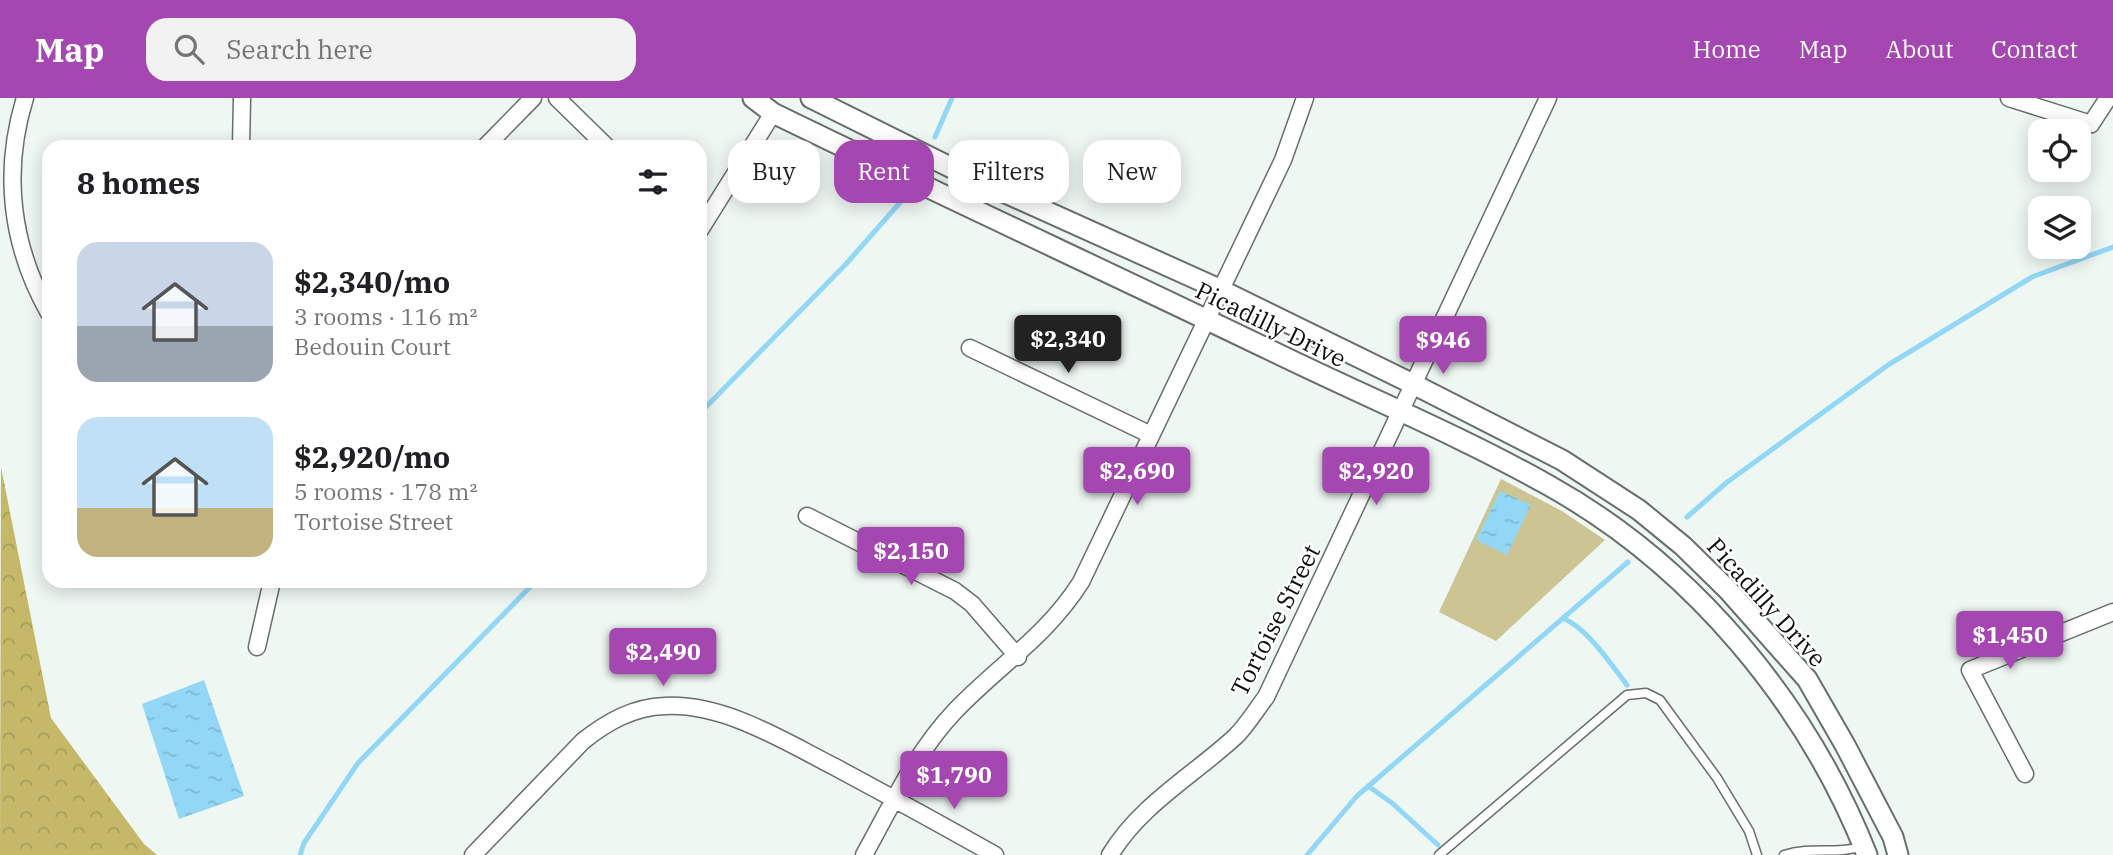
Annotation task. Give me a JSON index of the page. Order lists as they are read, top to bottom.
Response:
{
  "streets": {
    "street": ["Picadilly Drive", "Tortoise Street"]
  },
  "crossings": [
    ["Picadilly Drive", "Tortoise Street"]
  ],
  "page": {
    "header": "Map",
    "search": "Search here",
    "nav": [
      "Home",
      "Map",
      "About",
      "Contact"
    ],
    "chip": [
      "Buy",
      "Rent",
      "Filters",
      "New"
    ],
    "heading": "8 homes",
    "list": [
      {
        "name": "$2,340/mo",
        "note": "3 rooms · 116 m² · Bedouin Court"
      },
      {
        "name": "$2,920/mo",
        "note": "5 rooms · 178 m² · Tortoise Street"
      }
    ],
    "price": [
      "$2,340",
      "$946",
      "$2,690",
      "$2,920",
      "$2,150",
      "$1,450",
      "$2,490",
      "$1,790"
    ]
  }
}
